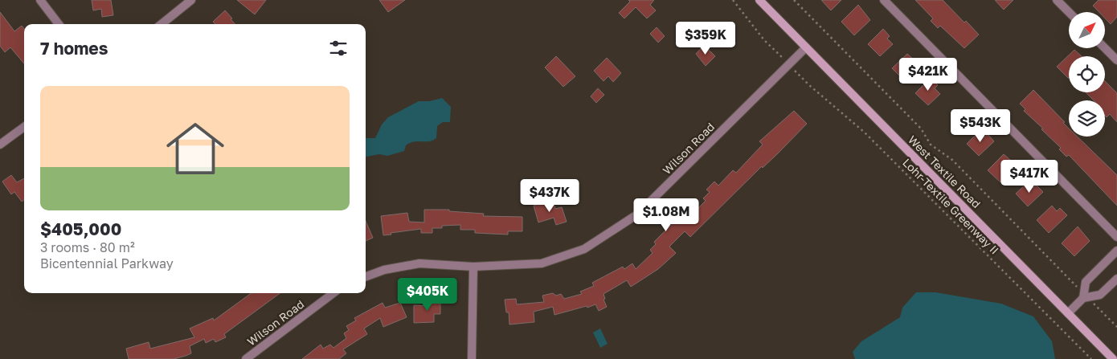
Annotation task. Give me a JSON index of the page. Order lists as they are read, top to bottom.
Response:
{
  "streets": {
    "main road": ["West Textile Road"],
    "street": ["Wilson Road"],
    "path": ["Lohr-Textile Greenway II"]
  },
  "crossings": [
    ["Wilson Road", "West Textile Road"]
  ],
  "north": "top right",
  "page": {
    "price": [
      "$359K",
      "$421K",
      "$543K",
      "$417K",
      "$437K",
      "$1.08M",
      "$405K"
    ],
    "heading": "7 homes",
    "list": [
      {
        "name": "$405,000",
        "note": "3 rooms · 80 m² · Bicentennial Parkway"
      }
    ]
  }
}
